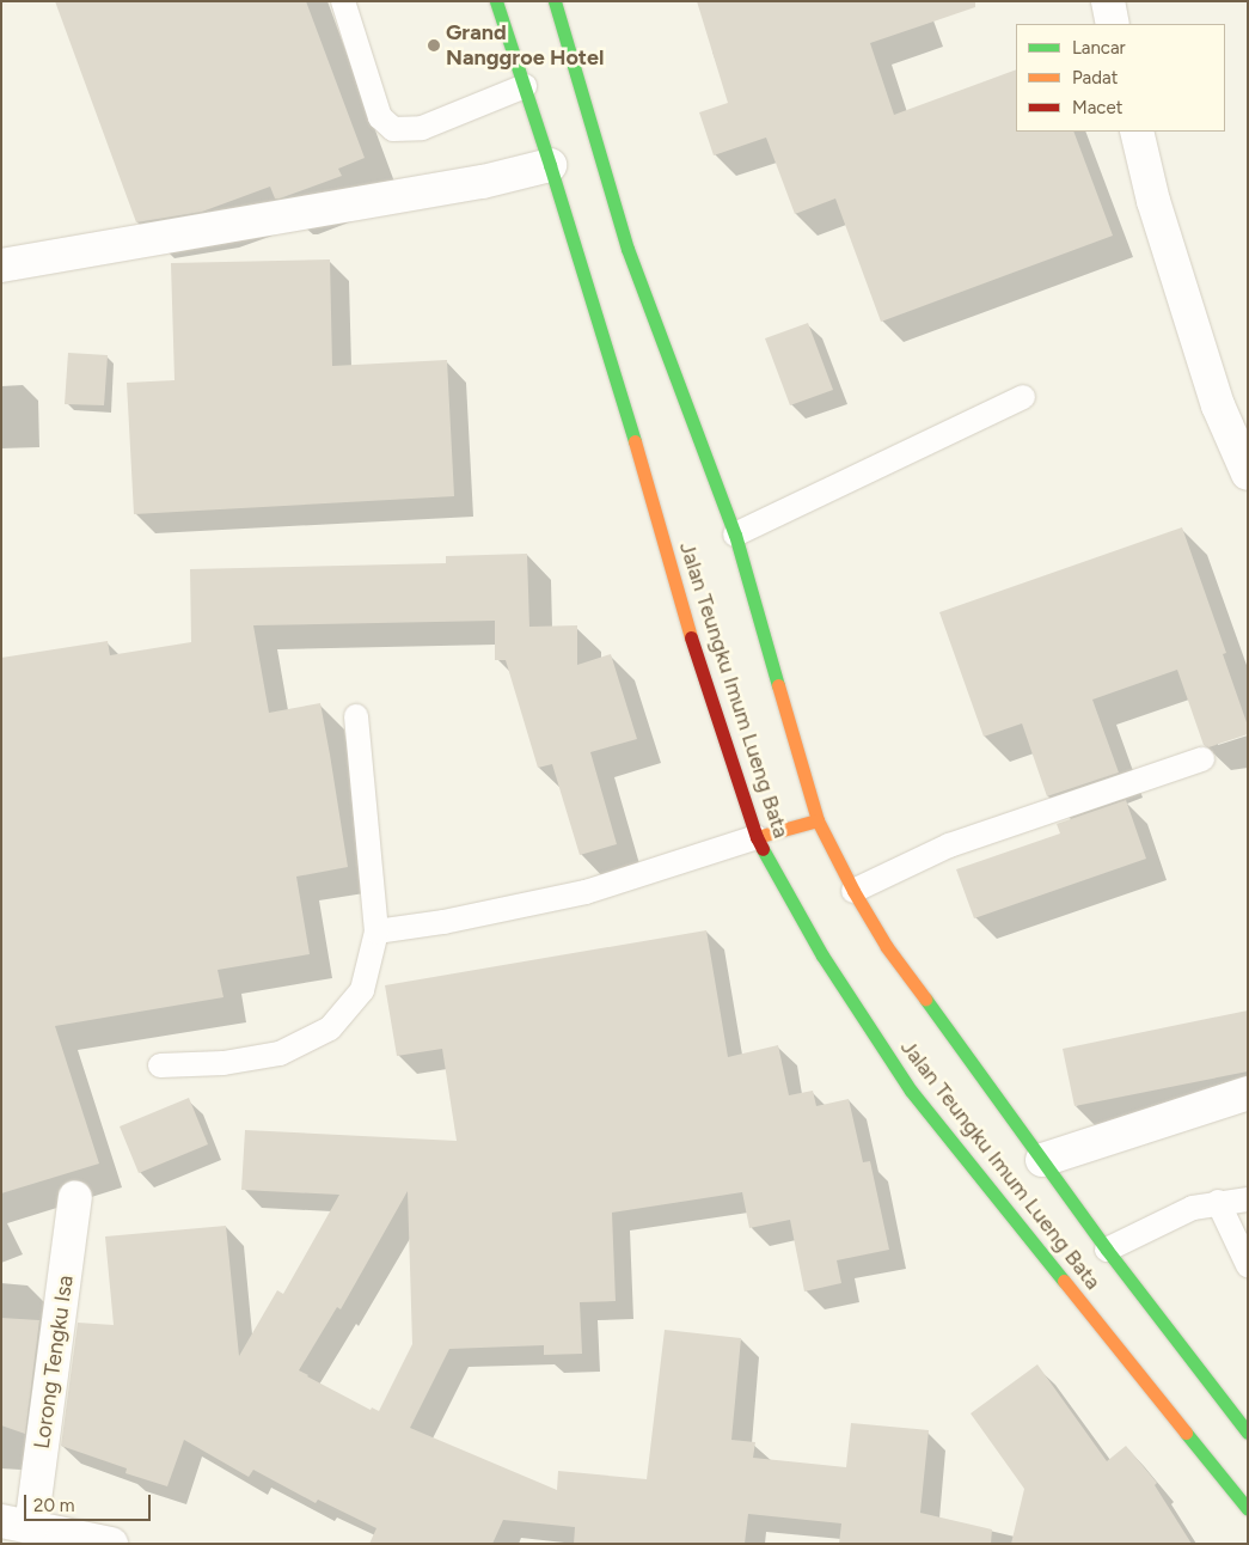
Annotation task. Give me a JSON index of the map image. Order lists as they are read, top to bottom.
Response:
{
  "streets": {
    "highway": ["Jalan Teungku Imum Lueng Bata"],
    "street": ["Lorong Tengku Isa"]
  },
  "places": ["Grand Nanggroe Hotel"],
  "legend": ["Lancar", "Padat", "Macet"],
  "scale_bar": "20 m"
}
